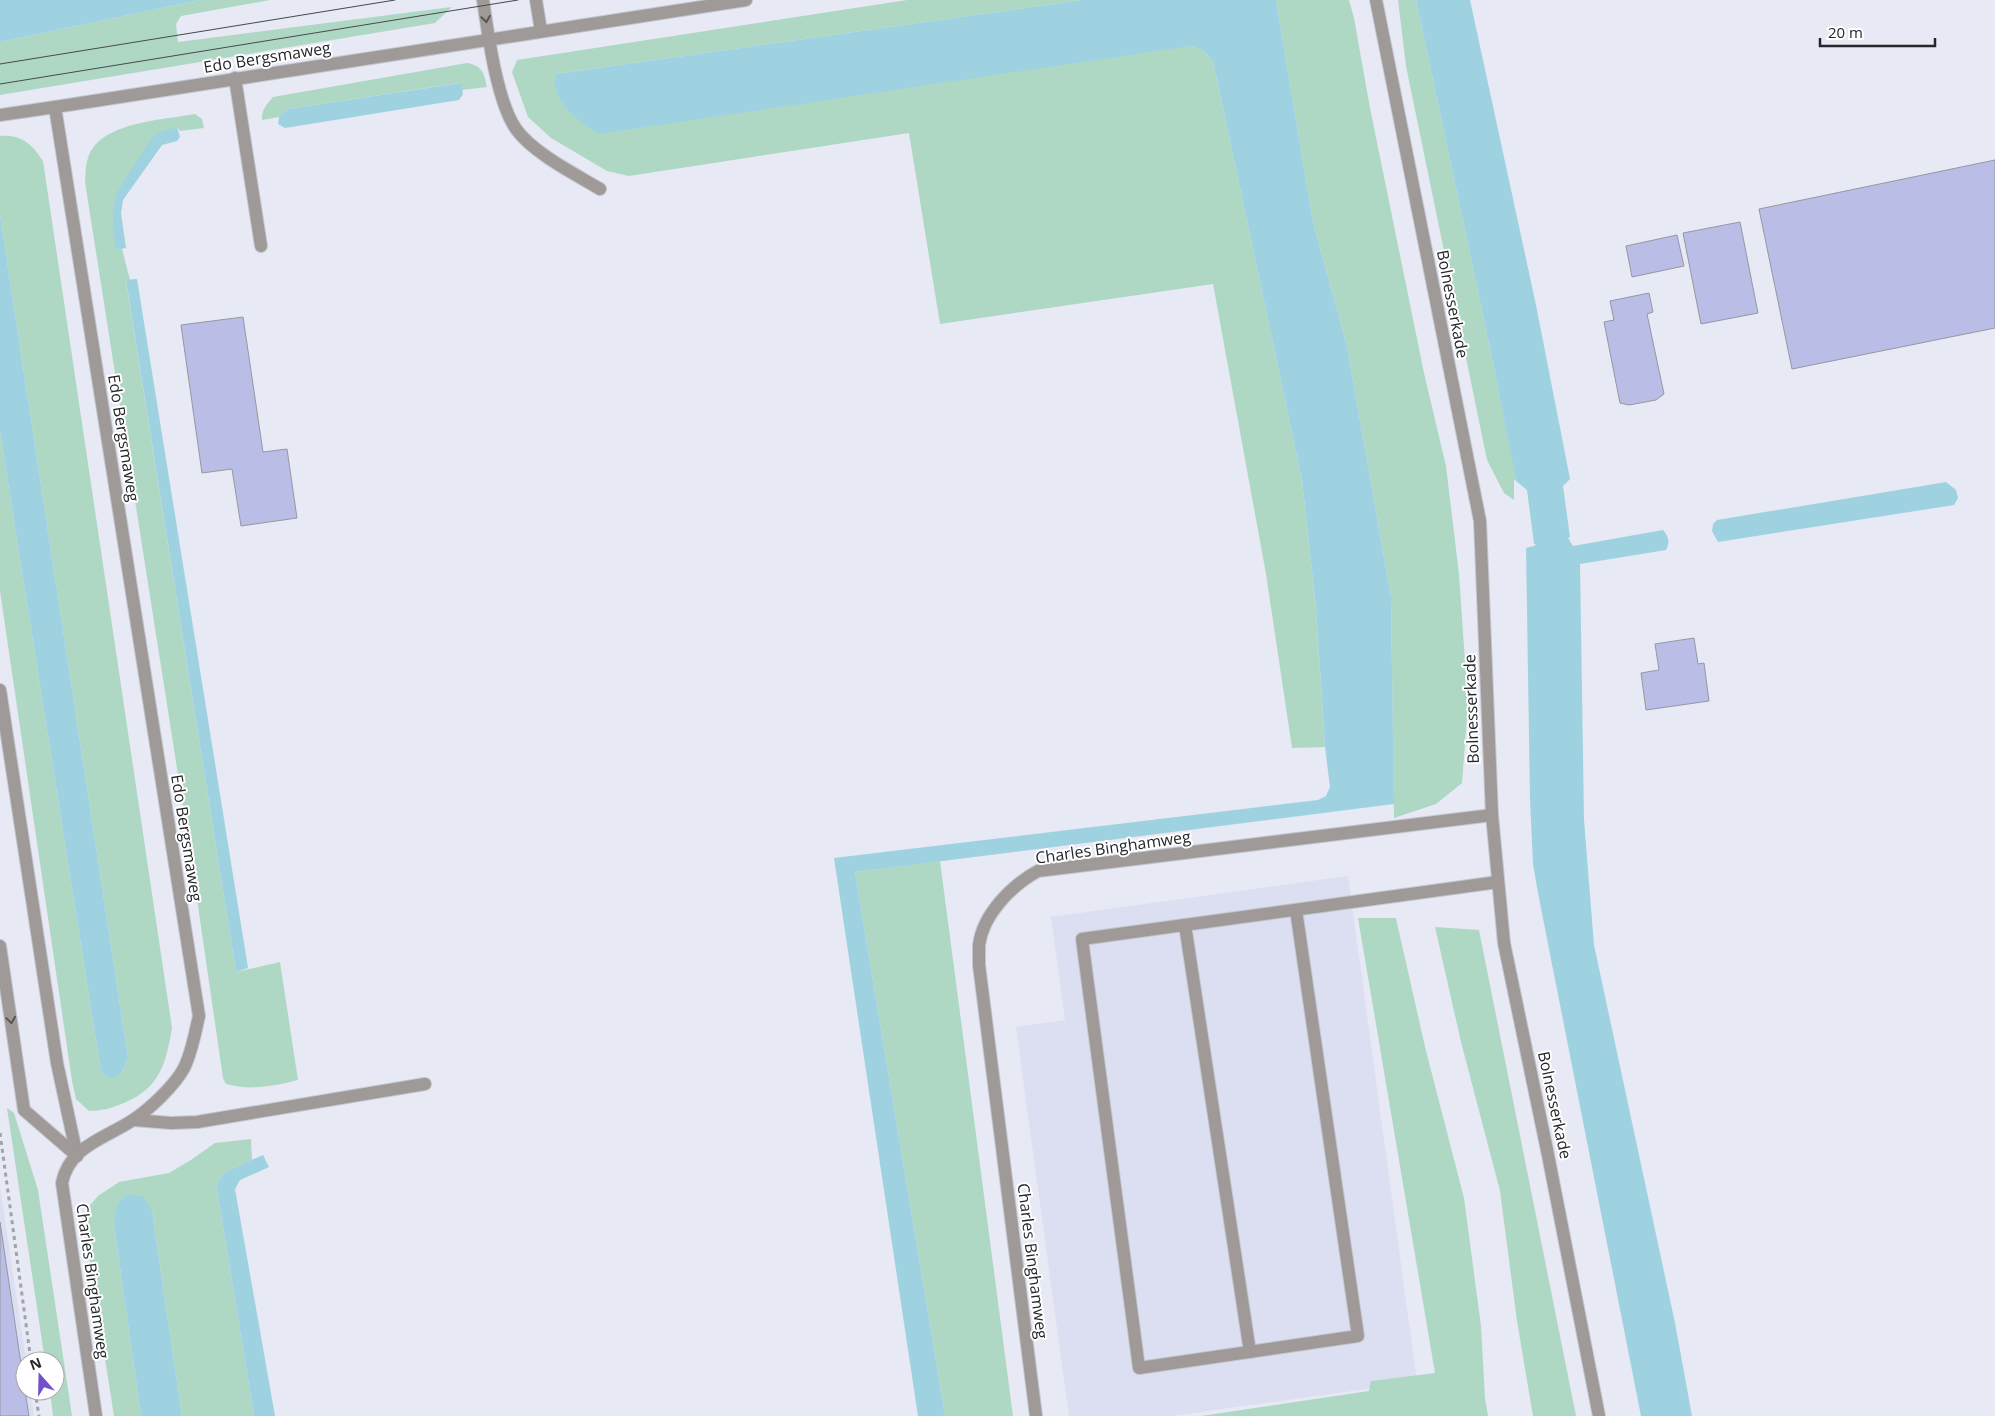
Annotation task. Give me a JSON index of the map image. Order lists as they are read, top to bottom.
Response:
{
  "streets": {
    "street": ["Edo Bergsmaweg", "Bolnesserkade", "Charles Binghamweg"]
  },
  "crossings": [
    ["Edo Bergsmaweg", "Charles Binghamweg"],
    ["Bolnesserkade", "Charles Binghamweg"]
  ],
  "scale_bar": "20 m",
  "north": "top"
}
